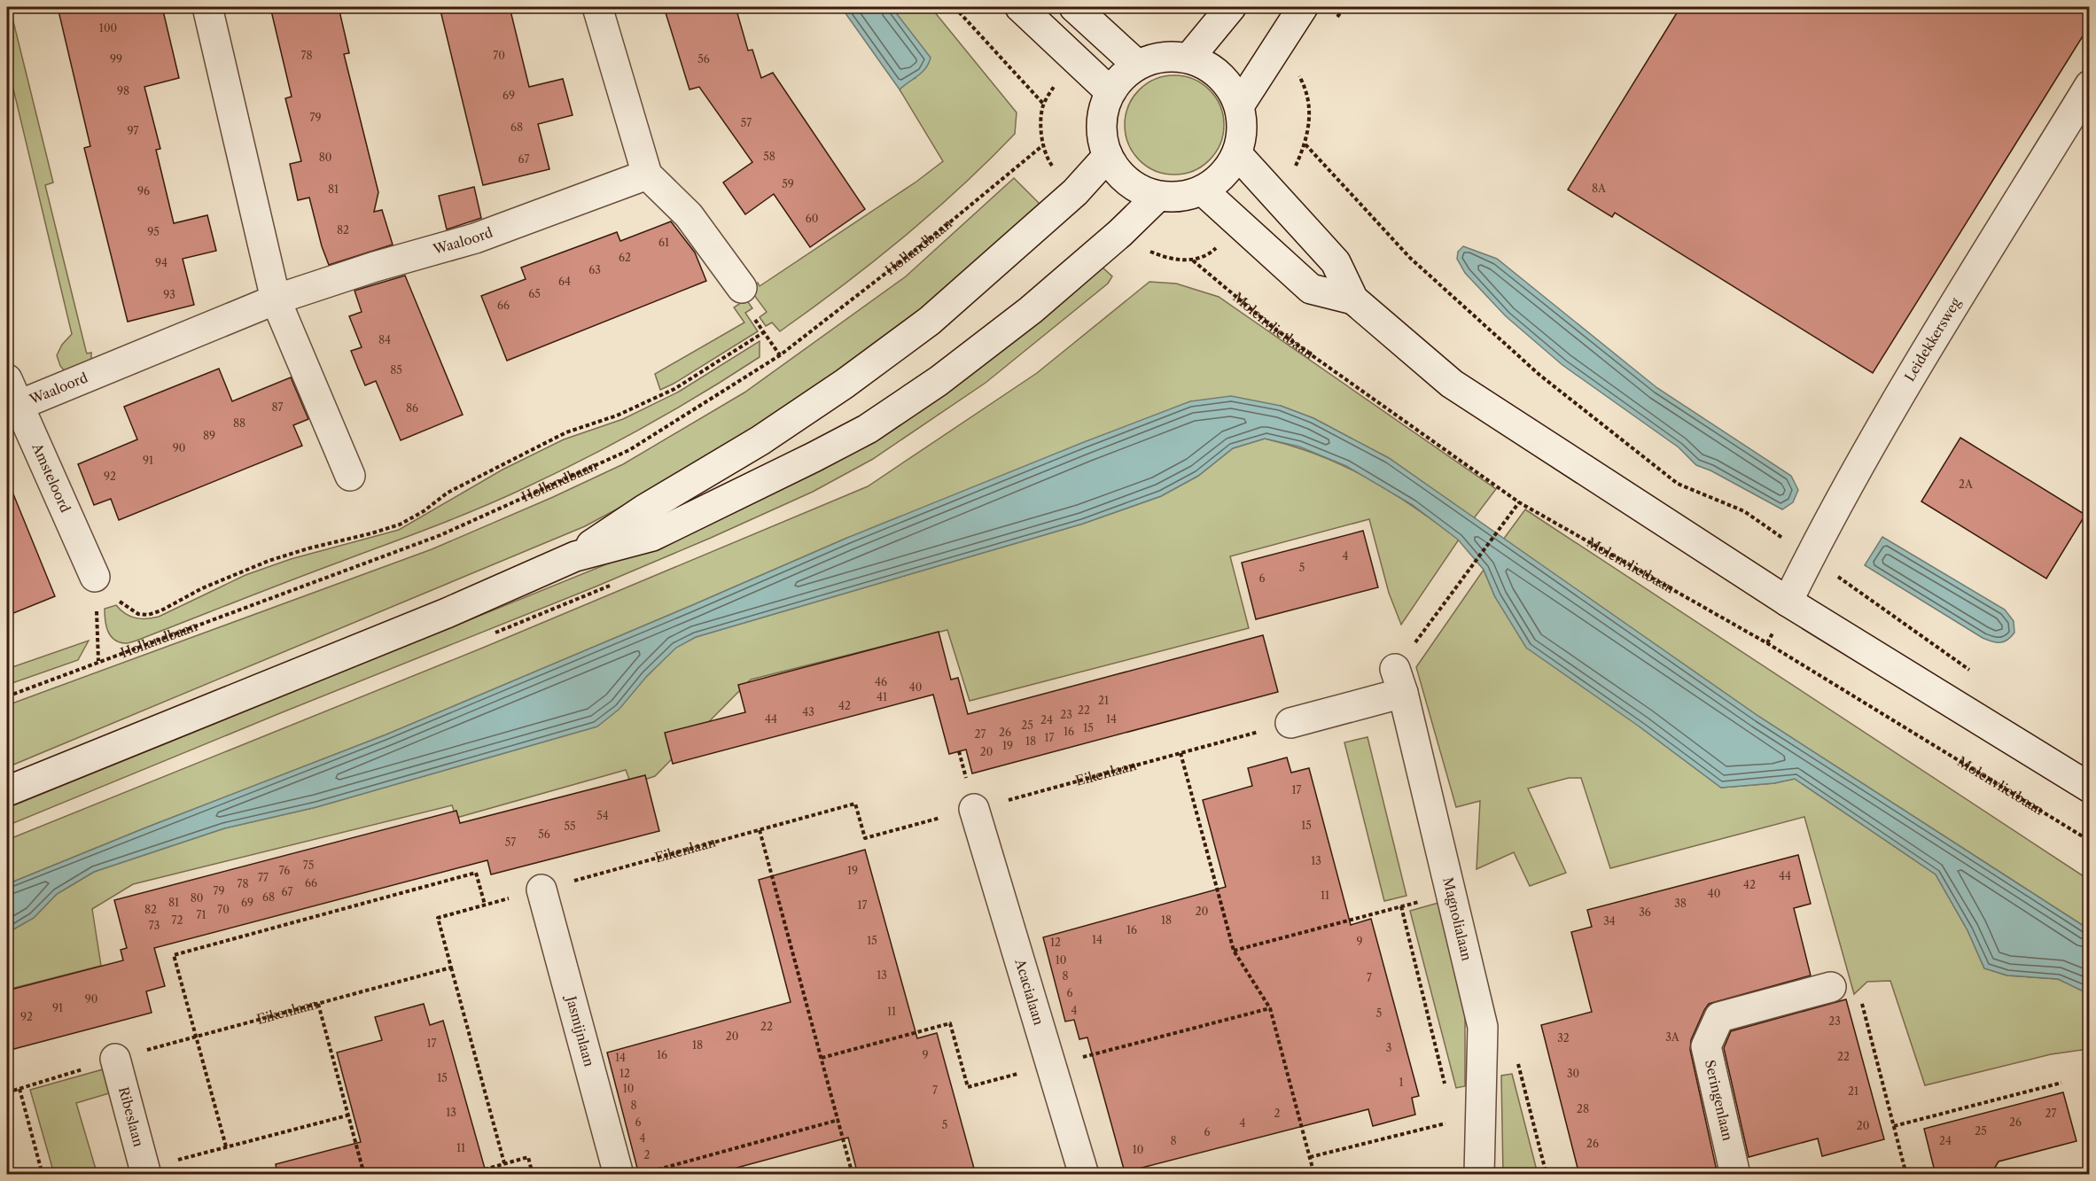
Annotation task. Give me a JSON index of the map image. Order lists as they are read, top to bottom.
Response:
{
  "streets": {
    "street": [
      "Waaloord",
      "Leidekkersweg",
      "Amsteloord",
      "Magnolialaan",
      "Acacialaan",
      "Jasmijnlaan",
      "Seringenlaan",
      "Ribeslaan"
    ],
    "path": ["Hollandbaan", "Molenvlietbaan", "Eikenlaan"]
  },
  "crossings": [
    ["Waaloord", "Amsteloord"],
    ["Eikenlaan", "Acacialaan"],
    ["Eikenlaan", "Jasmijnlaan"],
    ["Eikenlaan", "Ribeslaan"]
  ],
  "house_numbers": [
    "100",
    "78",
    "70",
    "99",
    "56",
    "98",
    "69",
    "79",
    "57",
    "68",
    "97",
    "58",
    "80",
    "67",
    "59",
    "8A",
    "81",
    "96",
    "60",
    "82",
    "95",
    "61",
    "62",
    "94",
    "63",
    "64",
    "65",
    "93",
    "66",
    "84",
    "85",
    "87",
    "86",
    "88",
    "89",
    "90",
    "91",
    "92",
    "2A",
    "4",
    "5",
    "6",
    "46",
    "40",
    "41",
    "21",
    "42",
    "22",
    "43",
    "23",
    "44",
    "14",
    "24",
    "25",
    "15",
    "16",
    "26",
    "27",
    "17",
    "18",
    "19",
    "20",
    "17",
    "54",
    "15",
    "55",
    "56",
    "57",
    "13",
    "75",
    "76",
    "19",
    "44",
    "77",
    "66",
    "78",
    "42",
    "79",
    "67",
    "40",
    "11",
    "68",
    "80",
    "81",
    "69",
    "38",
    "17",
    "82",
    "70",
    "20",
    "36",
    "71",
    "72",
    "18",
    "34",
    "73",
    "16",
    "14",
    "15",
    "9",
    "12",
    "10",
    "13",
    "8",
    "7",
    "6",
    "90",
    "91",
    "4",
    "11",
    "5",
    "92",
    "23",
    "22",
    "20",
    "3A",
    "32",
    "17",
    "18",
    "3",
    "16",
    "9",
    "22",
    "14",
    "12",
    "30",
    "15",
    "1",
    "10",
    "7",
    "21",
    "8",
    "28",
    "13",
    "2",
    "27",
    "6",
    "26",
    "4",
    "5",
    "20",
    "25",
    "6",
    "4",
    "8",
    "24",
    "26",
    "11",
    "10",
    "2"
  ]
}
